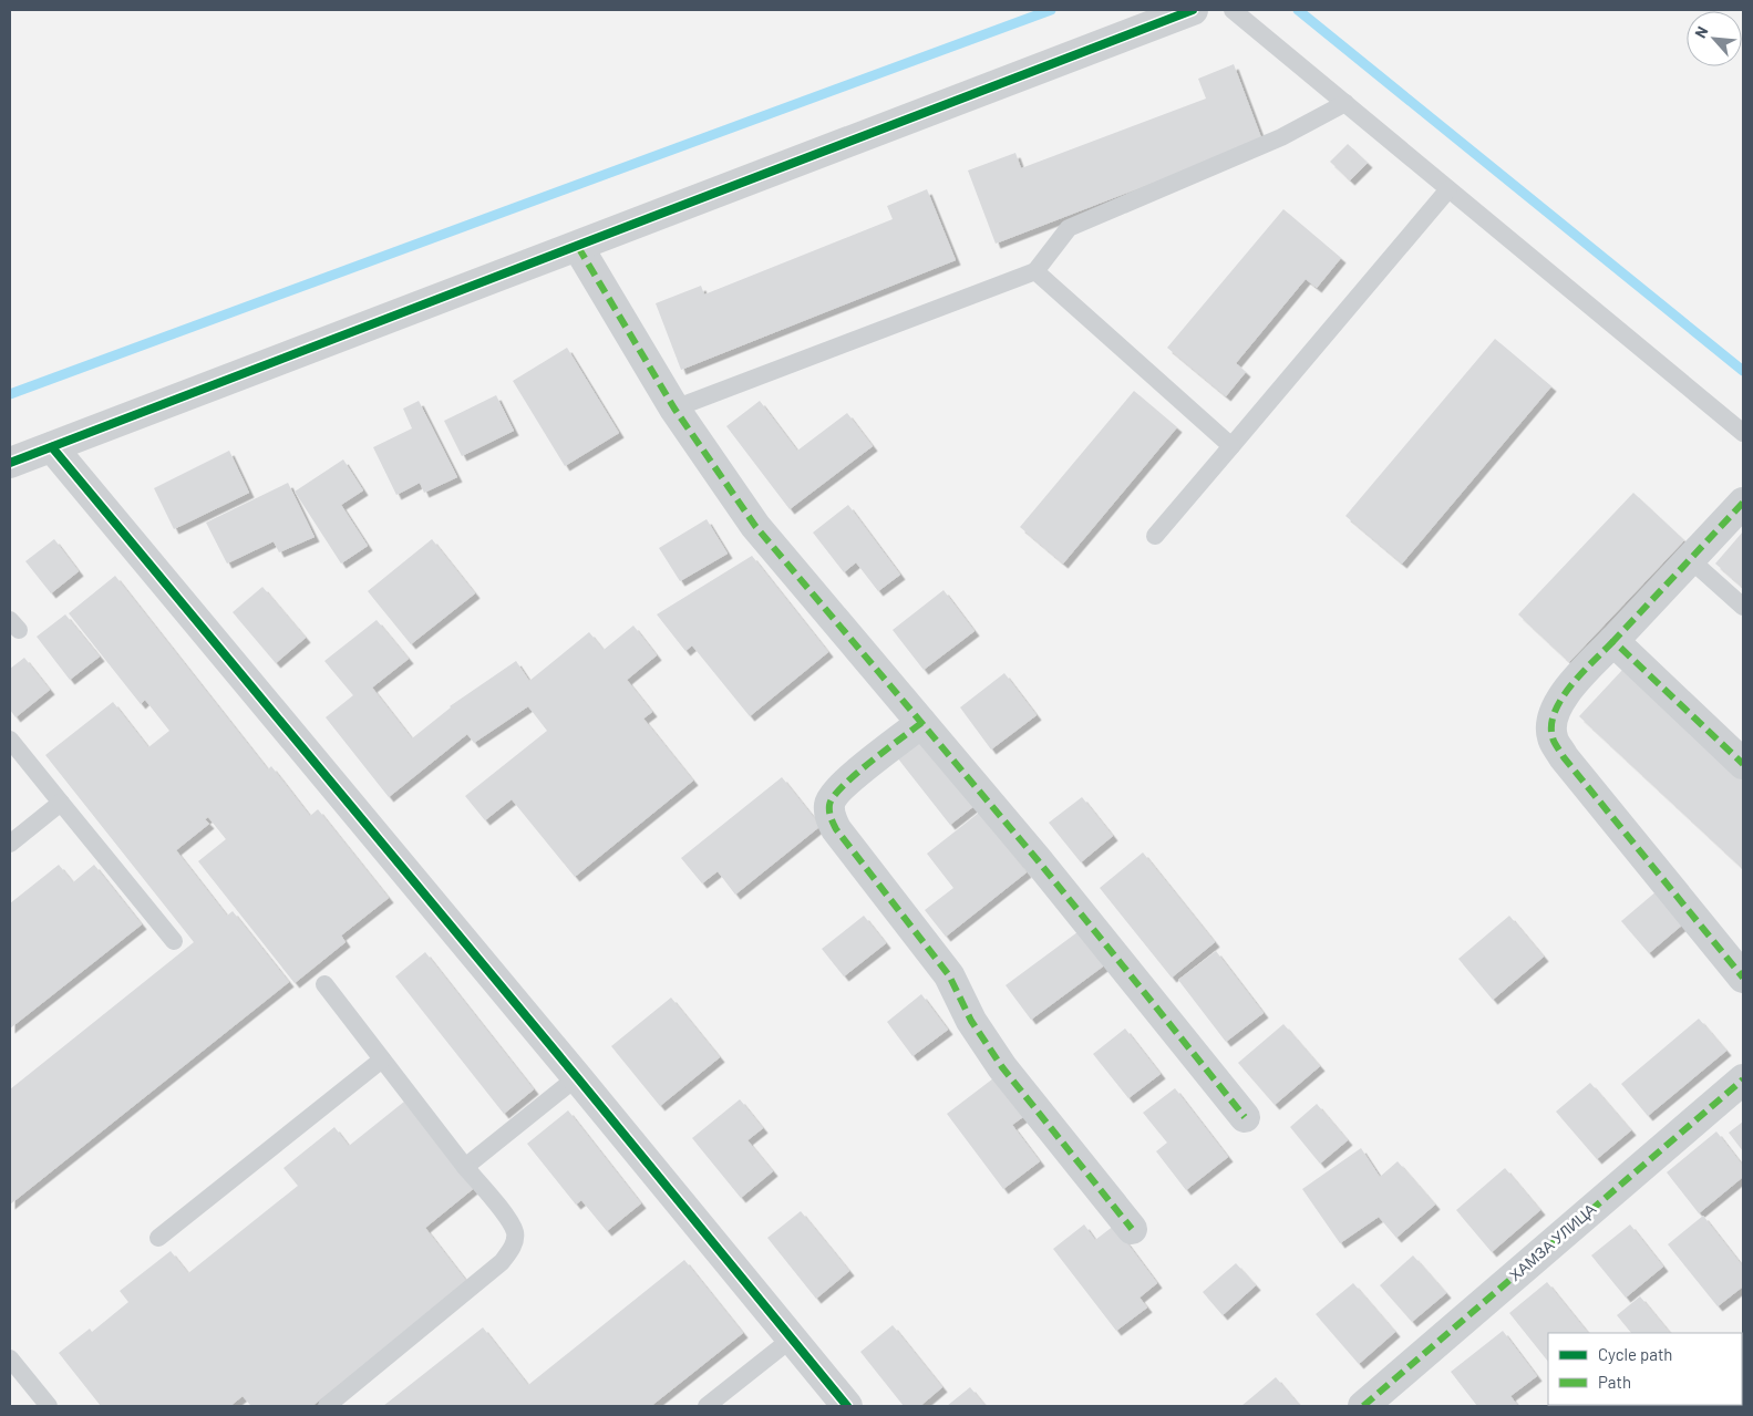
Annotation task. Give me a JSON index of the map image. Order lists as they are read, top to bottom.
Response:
{
  "streets": {
    "street": ["ХАМЗА УЛИЦА"]
  },
  "legend": ["Cycle path", "Path"],
  "north": "top left"
}
